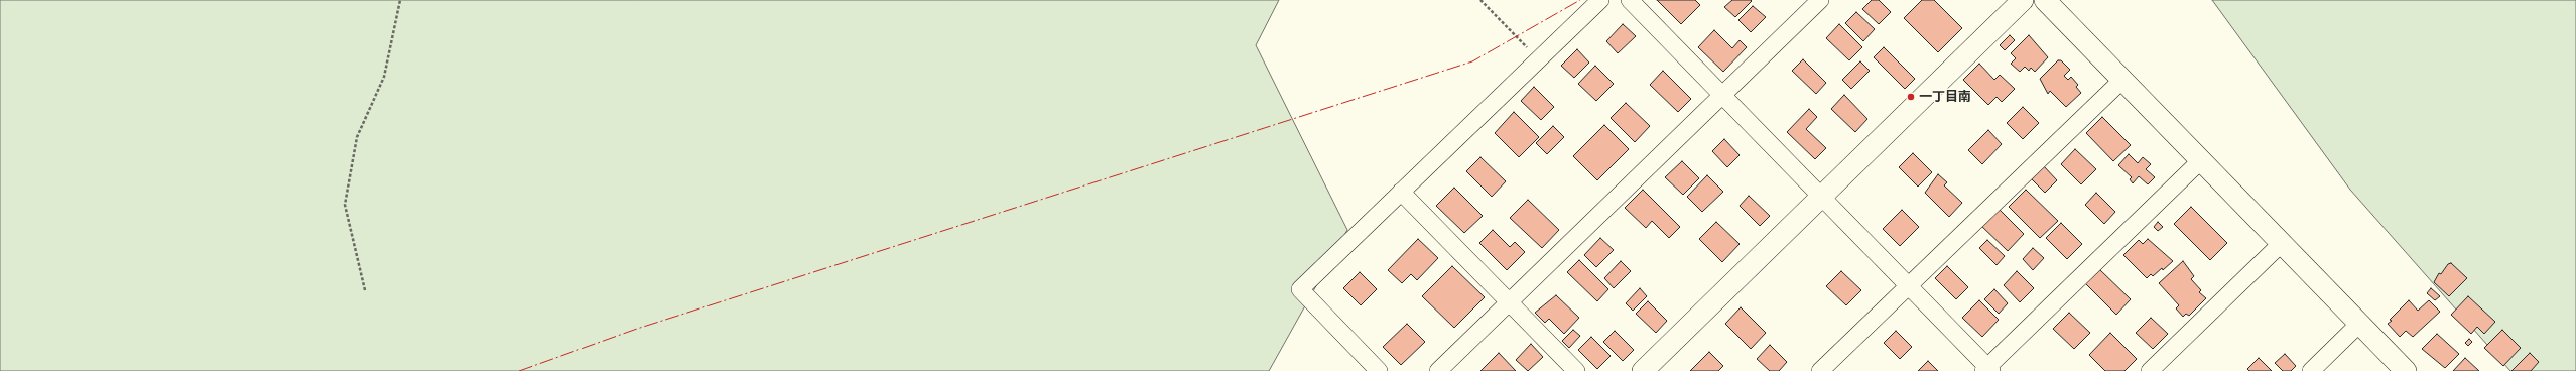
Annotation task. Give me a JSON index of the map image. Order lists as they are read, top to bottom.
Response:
{
  "places": ["一丁目南"]
}
